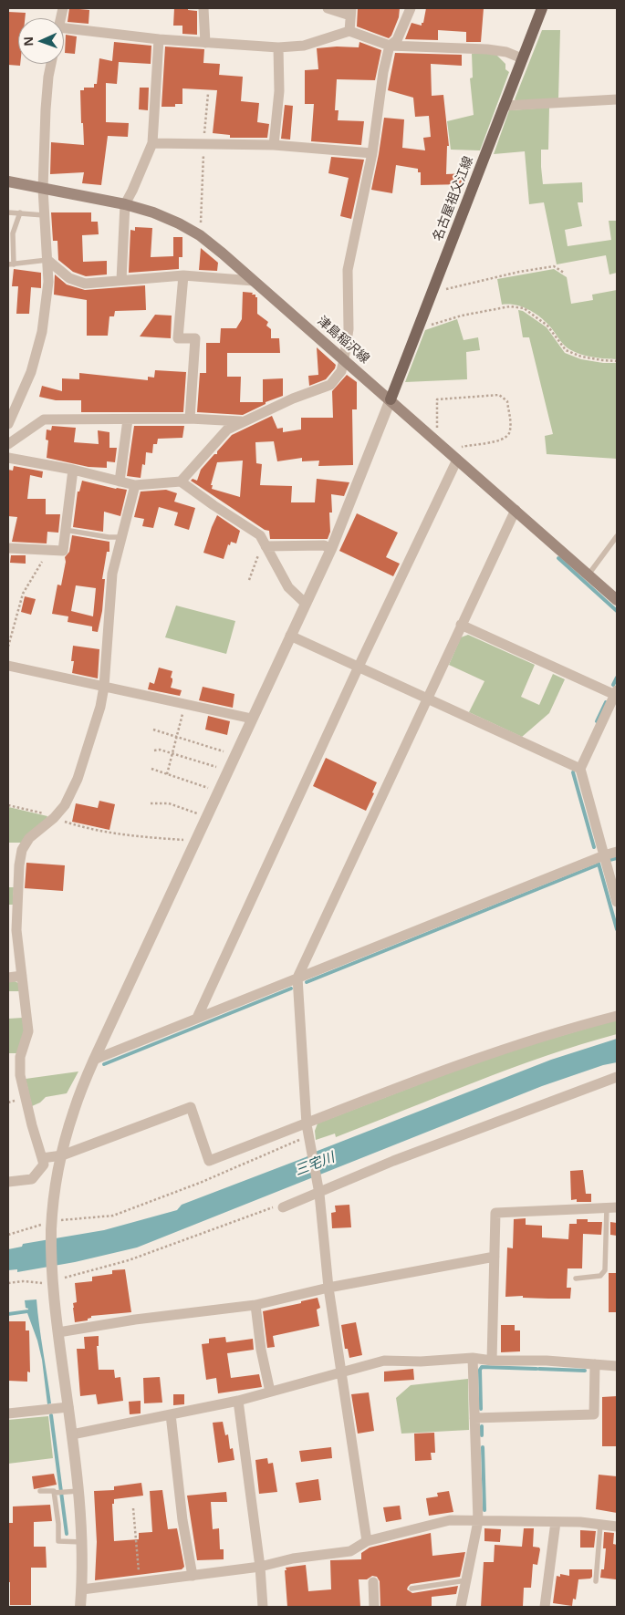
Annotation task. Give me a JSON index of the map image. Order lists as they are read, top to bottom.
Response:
{
  "streets": {
    "main road": ["名古屋祖父江線", "津島稲沢線"]
  },
  "crossings": [
    ["名古屋祖父江線", "津島稲沢線"]
  ],
  "water": ["三宅川"],
  "north": "left"
}
